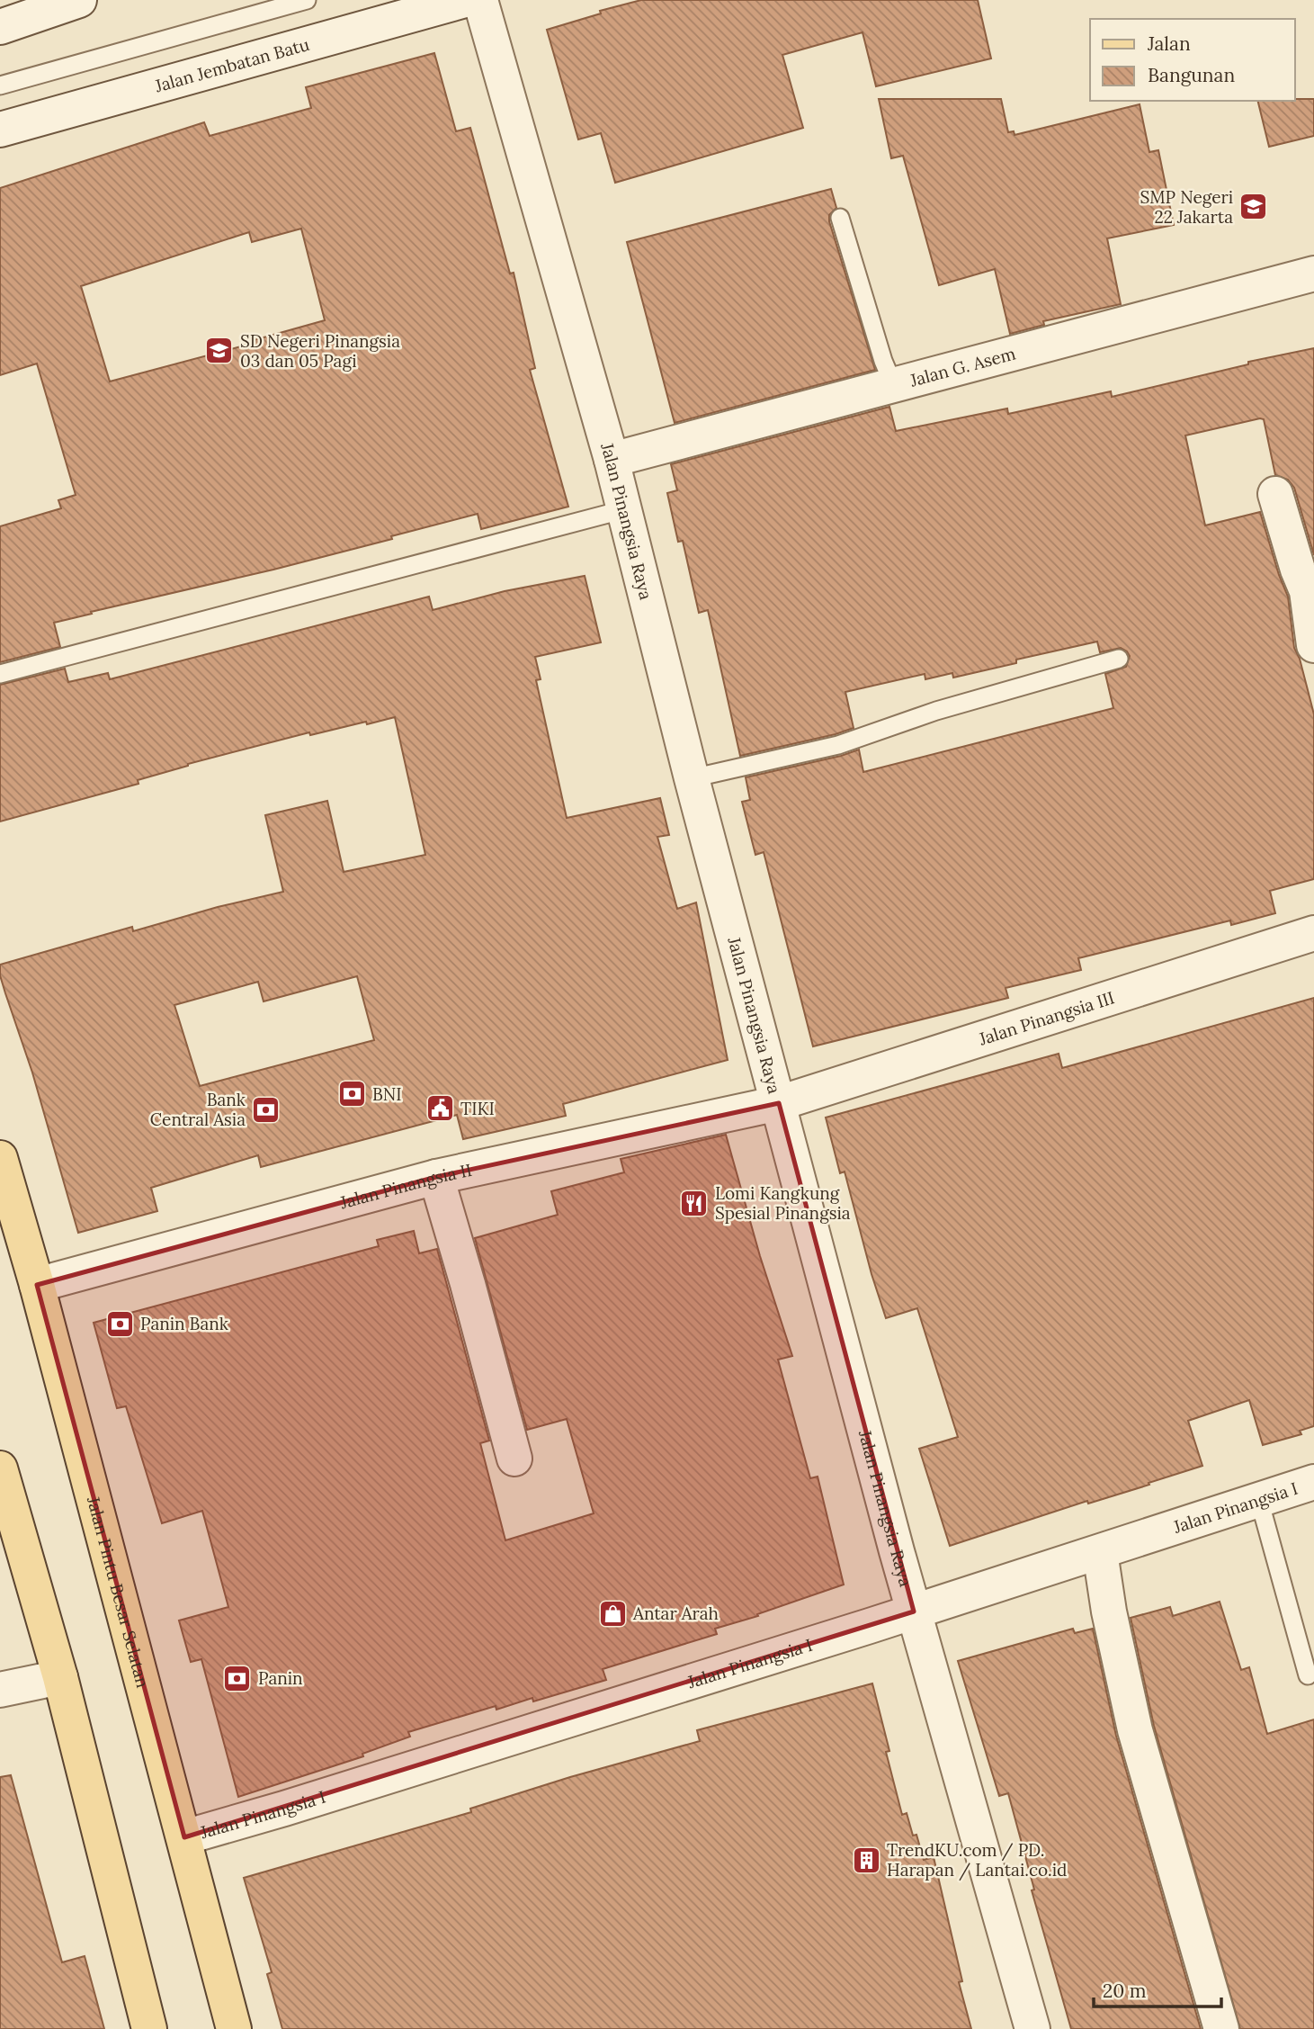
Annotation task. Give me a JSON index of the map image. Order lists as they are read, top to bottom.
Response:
{
  "streets": {
    "main road": ["Jalan Pintu Besar Selatan"],
    "street": [
      "Jalan Jembatan Batu",
      "Jalan G. Asem",
      "Jalan Pinangsia Raya",
      "Jalan Pinangsia III",
      "Jalan Pinangsia II",
      "Jalan Pinangsia I"
    ]
  },
  "crossings": [
    ["Jalan G. Asem", "Jalan Pinangsia Raya"],
    ["Jalan Pinangsia Raya", "Jalan Pinangsia III"],
    ["Jalan Pinangsia Raya", "Jalan Pinangsia II"],
    ["Jalan Pinangsia Raya", "Jalan Pinangsia I"],
    ["Jalan Pinangsia III", "Jalan Pinangsia II"],
    ["Jalan Pinangsia II", "Jalan Pintu Besar Selatan"],
    ["Jalan Pinangsia I", "Jalan Pintu Besar Selatan"]
  ],
  "places": {
    "school or university": ["SMP Negeri 22 Jakarta", "SD Negeri Pinangsia 03 dan 05 Pagi"],
    "bank": [
      "BNI",
      "Bank Central Asia",
      "Panin Bank",
      "Panin"
    ],
    "public building": ["TIKI"],
    "restaurant": ["Lomi Kangkung Spesial Pinangsia"],
    "shop": ["Antar Arah"],
    "building": ["TrendKU.com / PD. Harapan / Lantai.co.id"]
  },
  "legend": ["Jalan", "Bangunan"],
  "scale_bar": "20 m"
}
